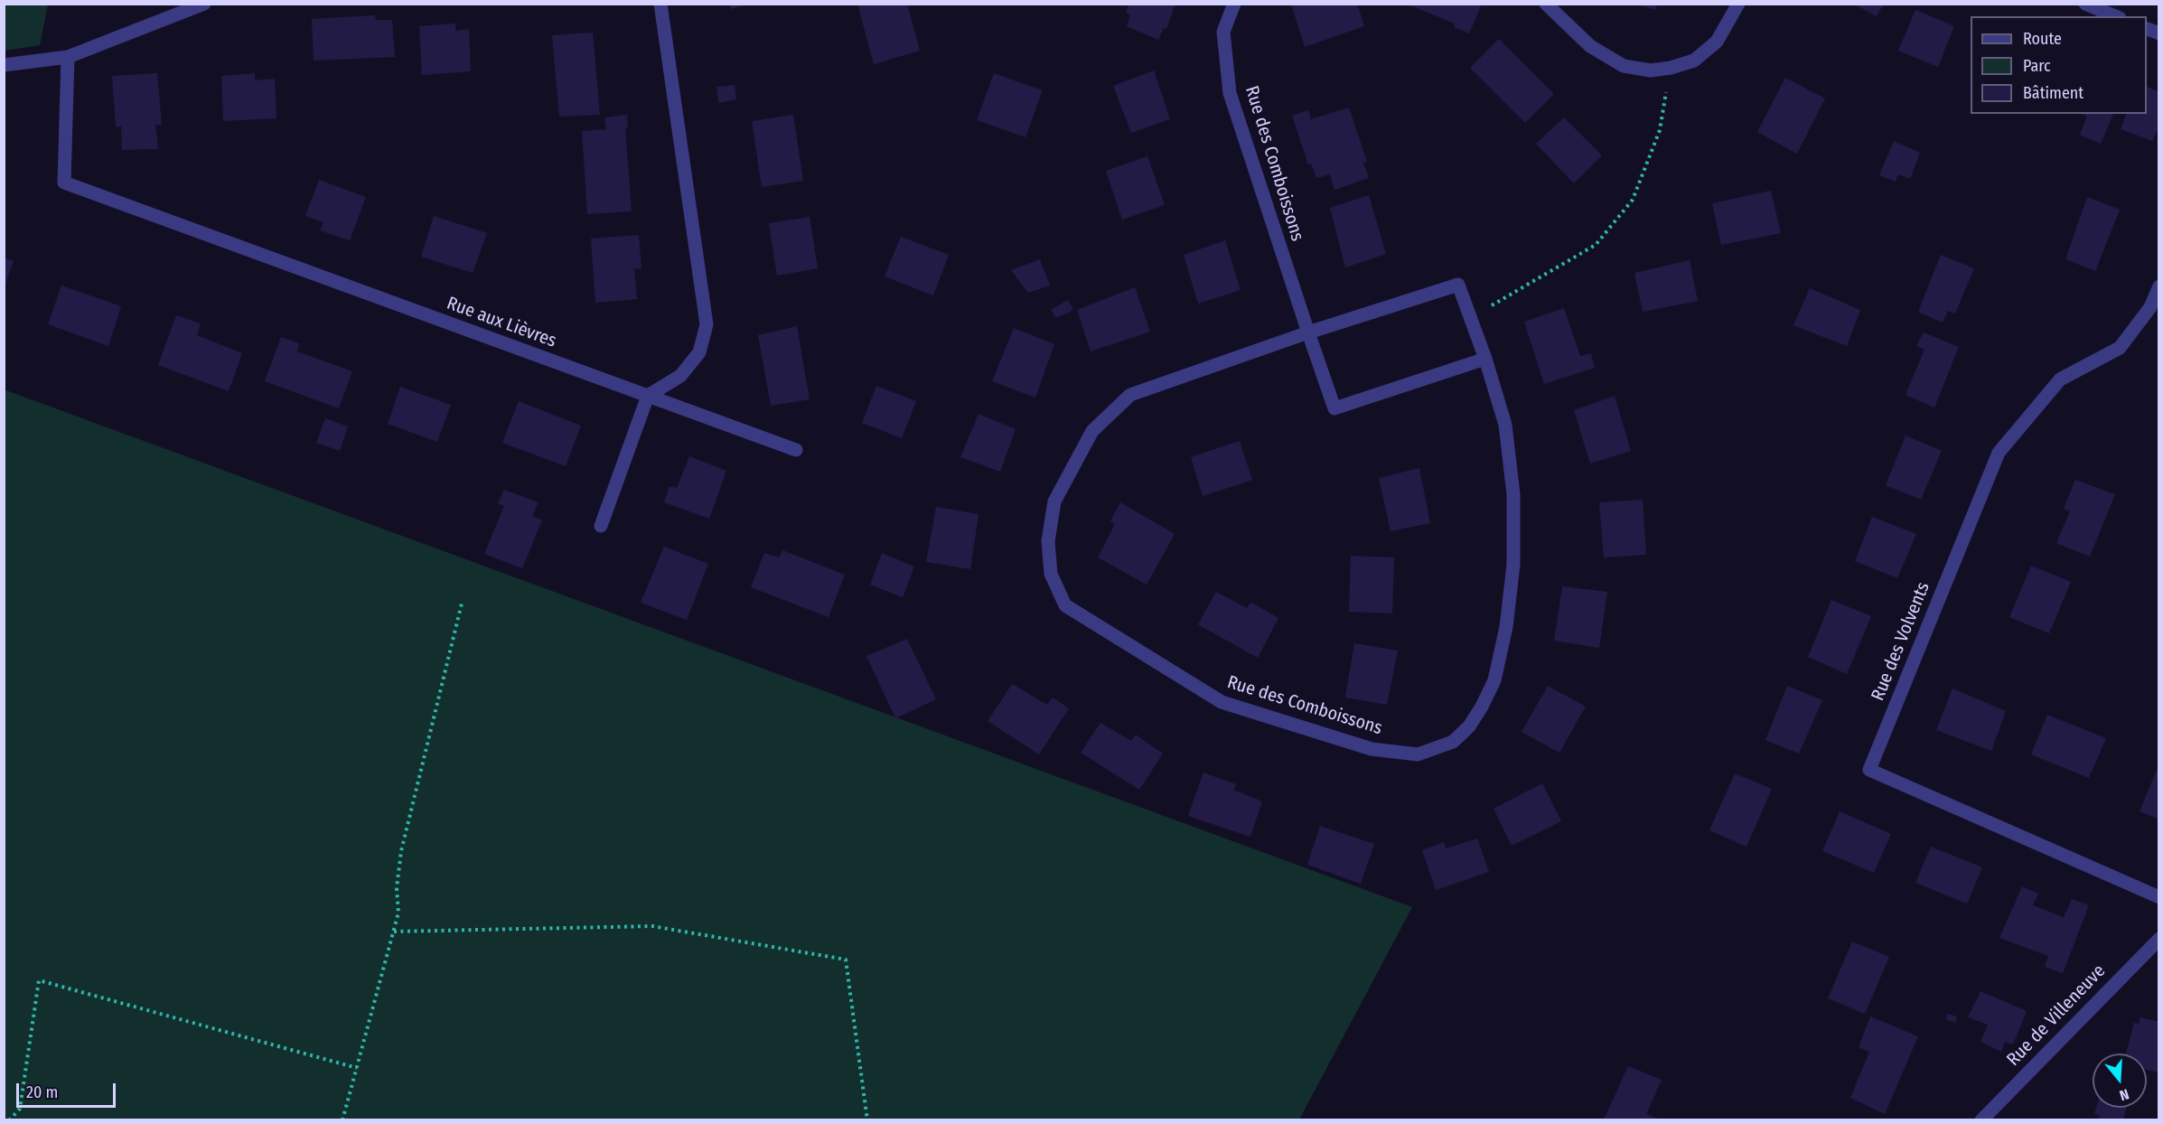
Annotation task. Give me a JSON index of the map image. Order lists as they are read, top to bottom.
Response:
{
  "streets": {
    "street": [
      "Rue des Comboissons",
      "Rue aux Lièvres",
      "Rue des Volvents",
      "Rue de Villeneuve"
    ]
  },
  "legend": ["Route", "Parc", "Bâtiment"],
  "scale_bar": "20 m",
  "north": "bottom"
}
